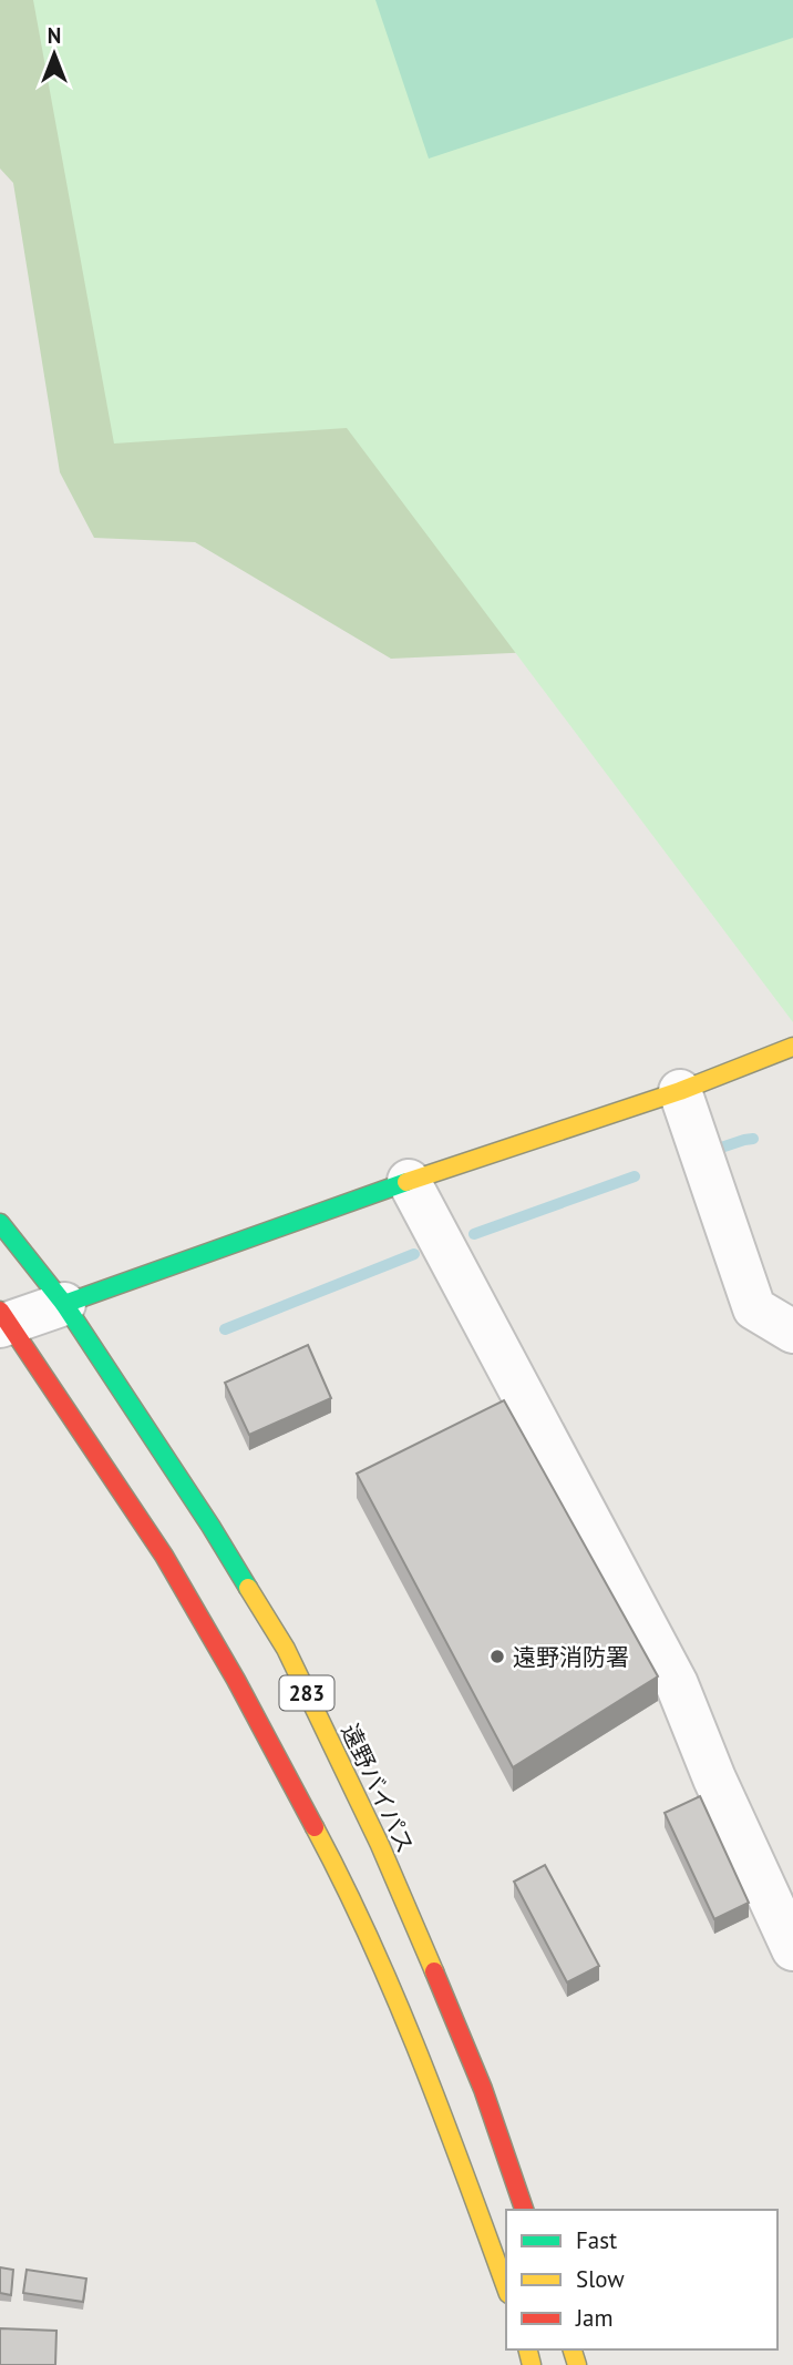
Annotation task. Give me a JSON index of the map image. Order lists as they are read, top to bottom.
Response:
{
  "streets": {
    "main road": ["283", "遠野バイパス"]
  },
  "places": ["遠野消防署"],
  "legend": ["Fast", "Slow", "Jam"],
  "north": "top"
}
